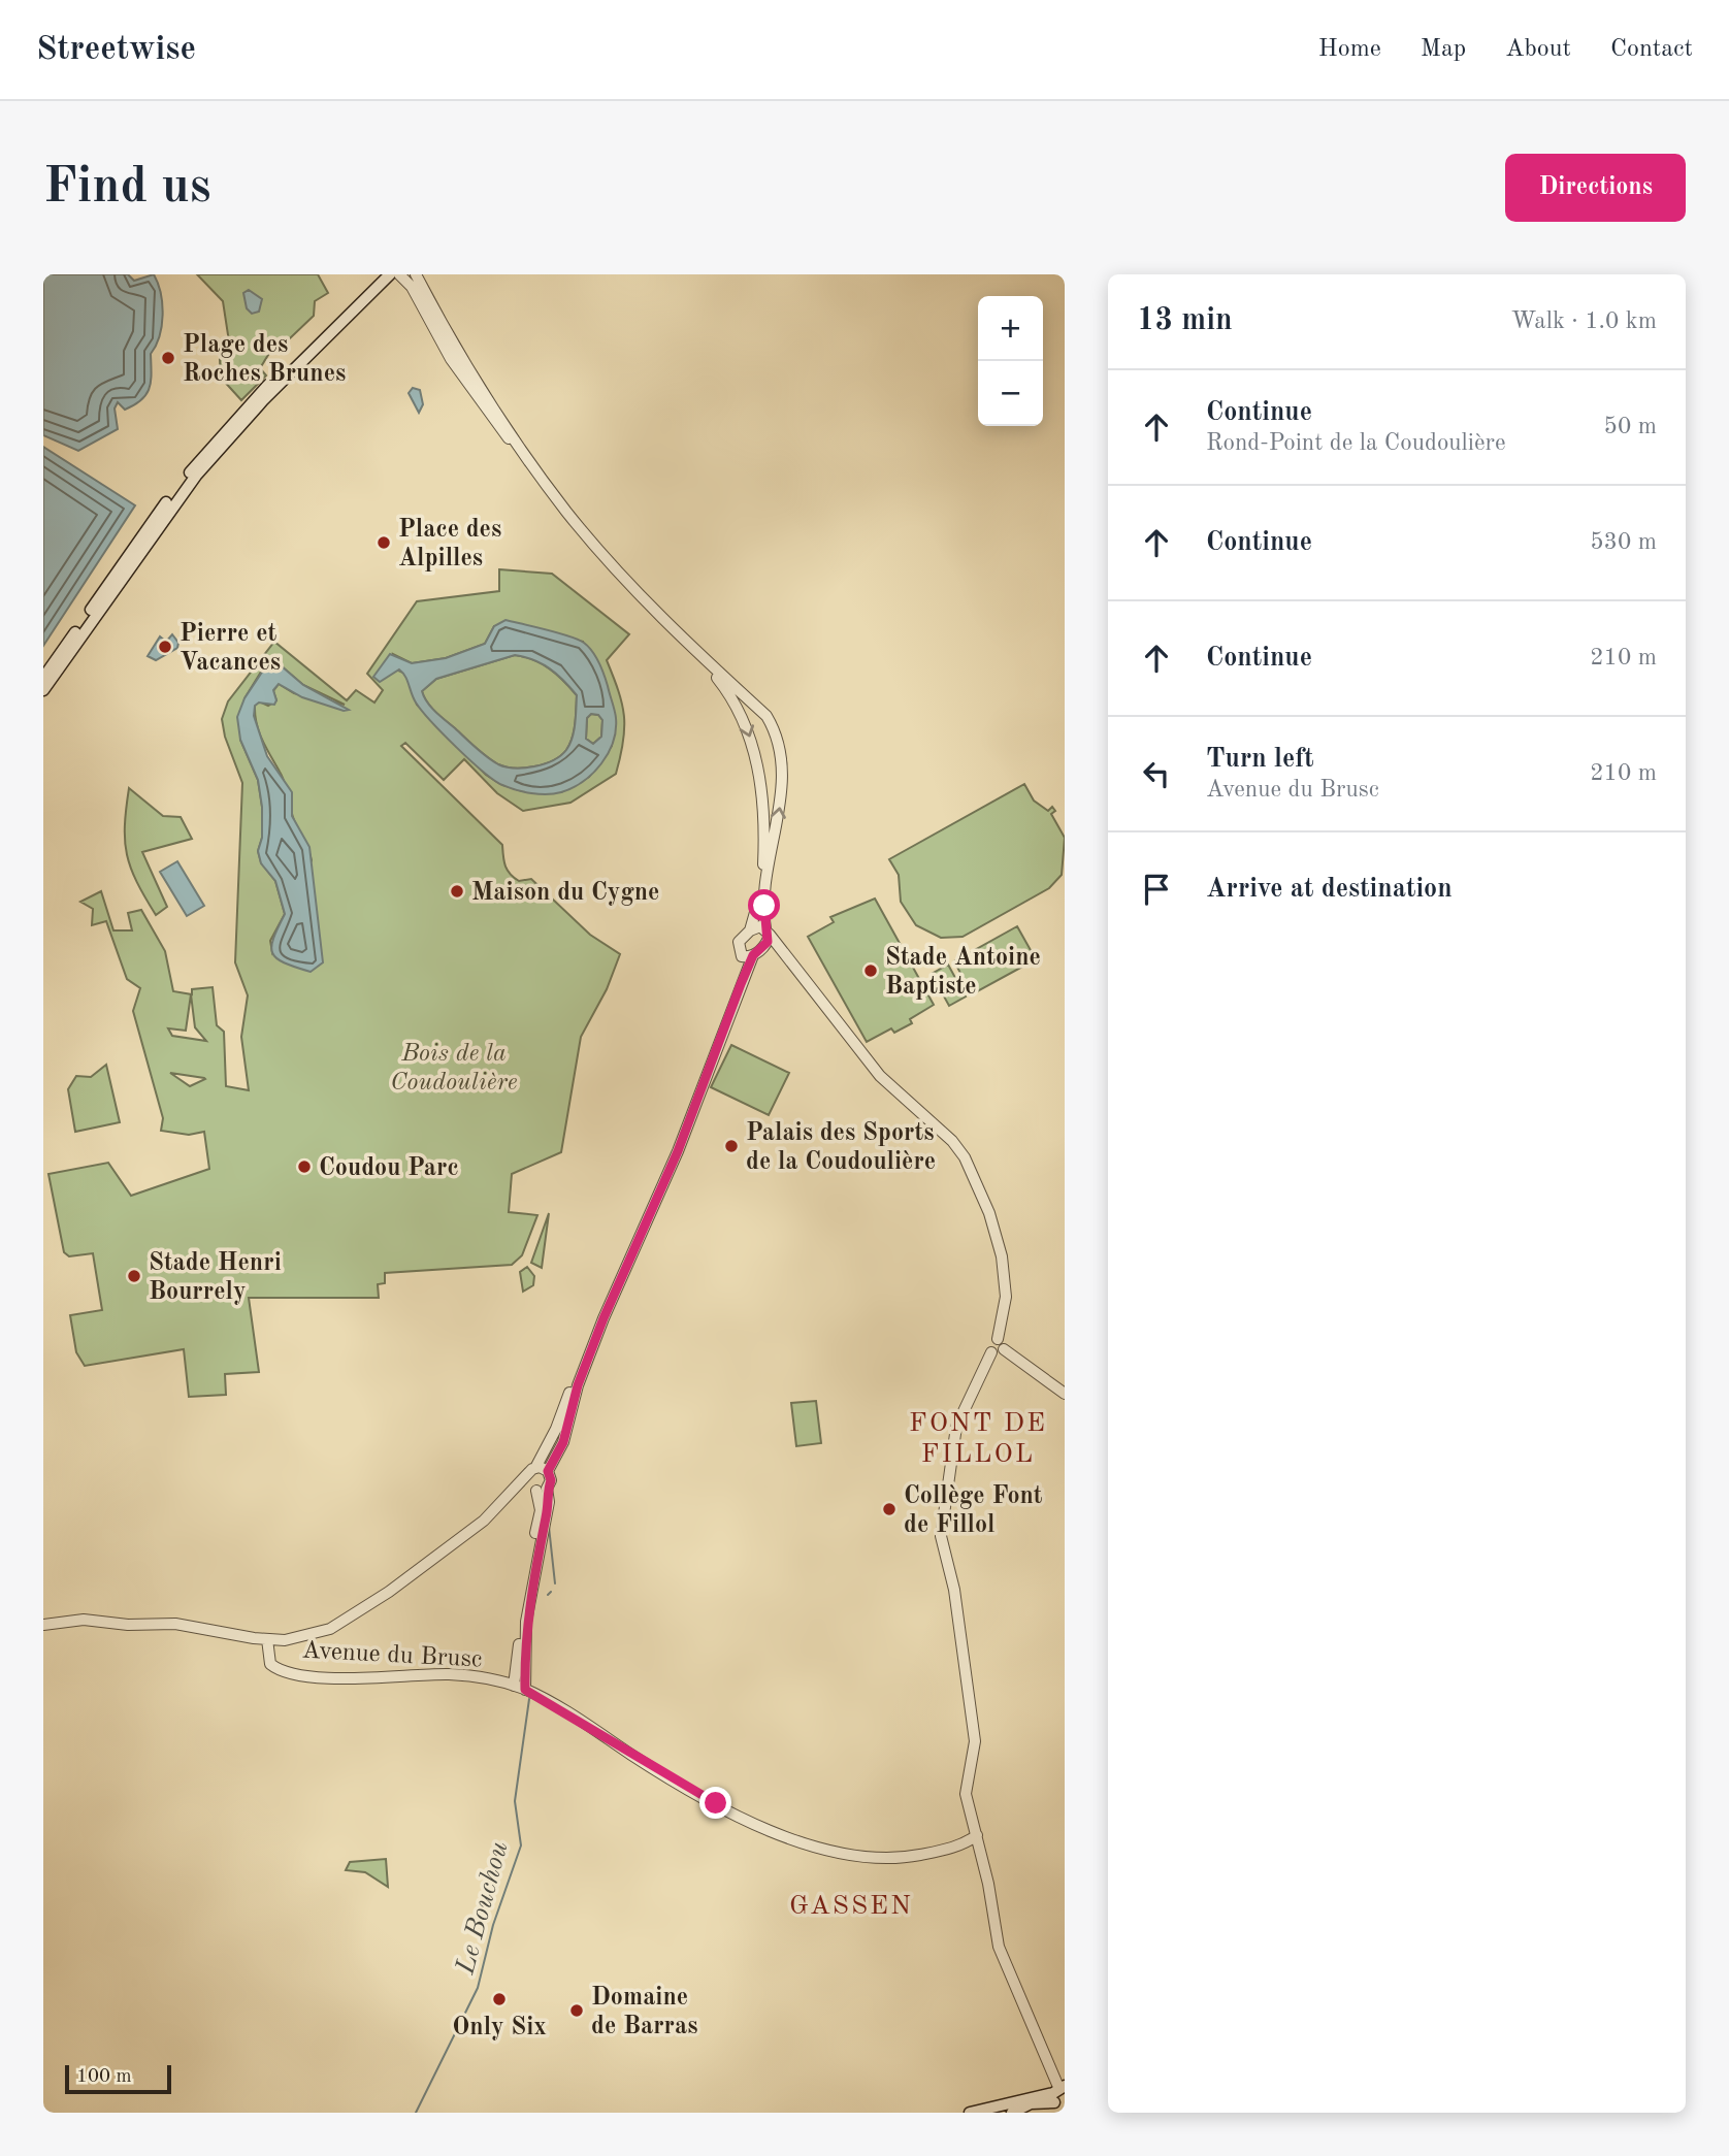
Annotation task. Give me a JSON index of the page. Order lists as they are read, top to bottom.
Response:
{
  "streets": {
    "street": ["Avenue du Brusc"]
  },
  "districts": ["FONT DE FILLOL", "GASSEN"],
  "water": ["Le Bouchou"],
  "parks": ["Bois de la Coudoulière"],
  "places": [
    "Plage des Roches Brunes",
    "Place des Alpilles",
    "Pierre et Vacances",
    "Maison du Cygne",
    "Stade Antoine Baptiste",
    "Palais des Sports de la Coudoulière",
    "Coudou Parc",
    "Stade Henri Bourrely",
    "Collège Font de Fillol",
    "Only Six",
    "Domaine de Barras"
  ],
  "scale_bar": "100 m",
  "page": {
    "header": "Streetwise",
    "nav": [
      "Home",
      "Map",
      "About",
      "Contact"
    ],
    "buttons": "Directions",
    "title": "Find us",
    "heading": ["13 min", "Walk · 1.0 km"],
    "map_buttons": ["+", "−"],
    "list": [
      ["Continue", "Rond-Point de la Coudoulière", "50 m"],
      ["Continue", "530 m"],
      ["Continue", "210 m"],
      ["Turn left", "Avenue du Brusc", "210 m"],
      "Arrive at destination"
    ],
    "scale": "100 m"
  }
}
